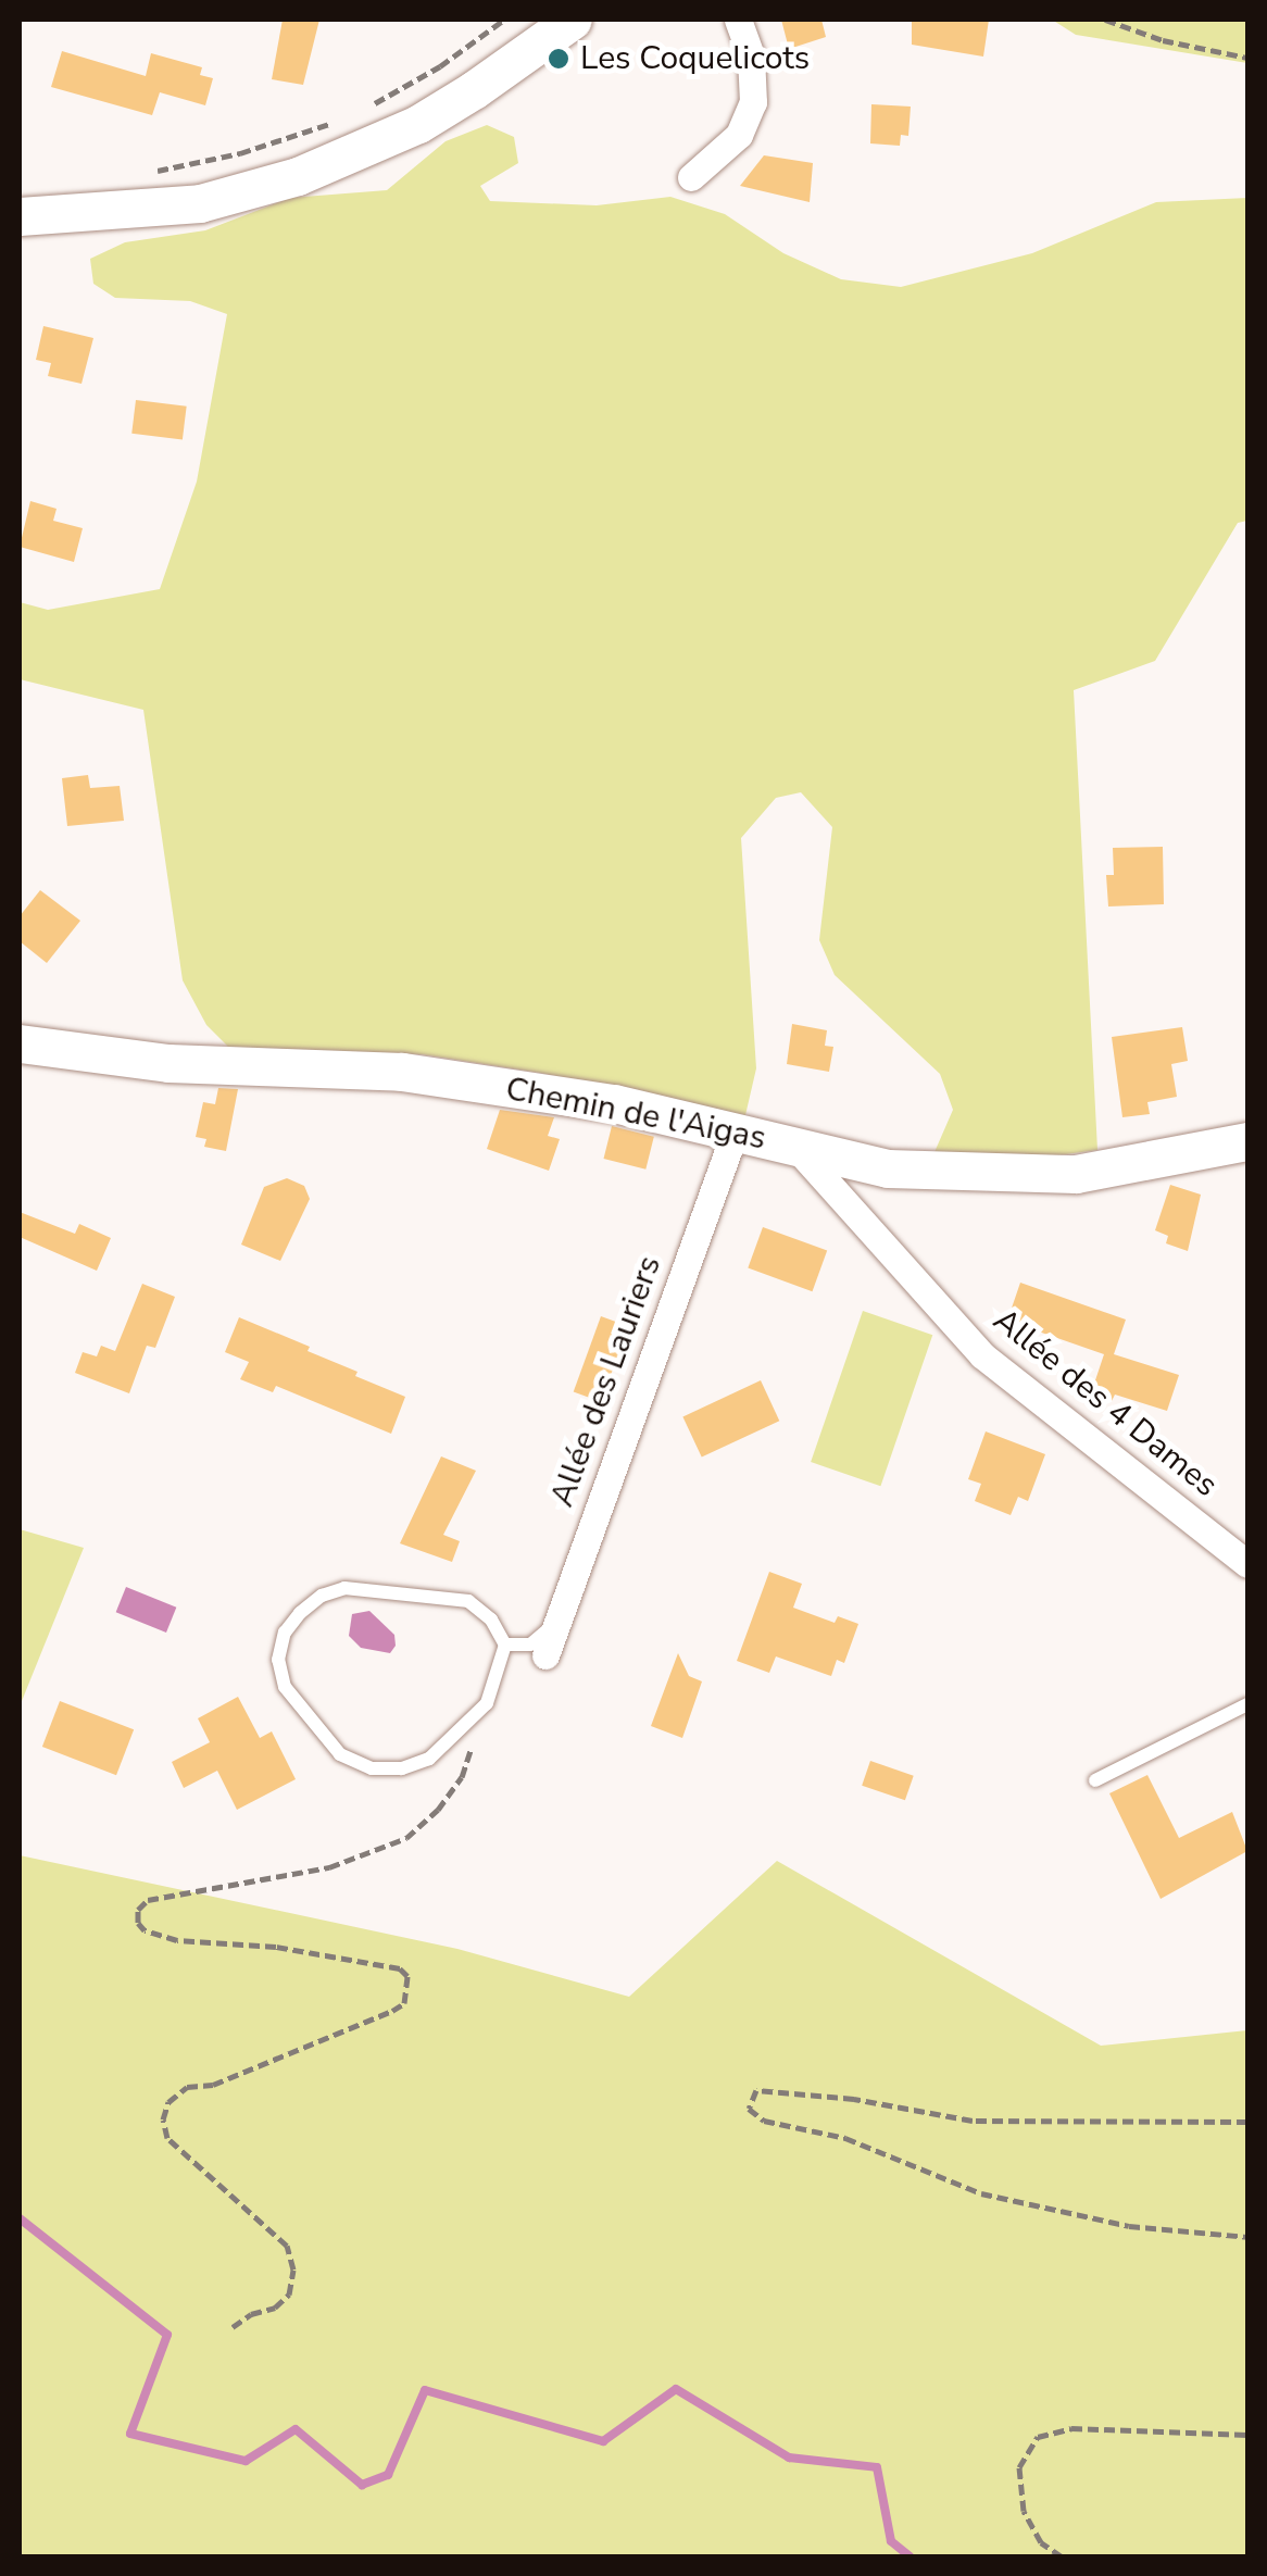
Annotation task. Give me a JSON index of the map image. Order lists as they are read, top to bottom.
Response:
{
  "streets": {
    "street": ["Chemin de l'Aigas", "Allée des Lauriers", "Allée des 4 Dames"]
  },
  "crossings": [
    ["Chemin de l'Aigas", "Allée des Lauriers"],
    ["Chemin de l'Aigas", "Allée des 4 Dames"]
  ],
  "places": ["Les Coquelicots"]
}
